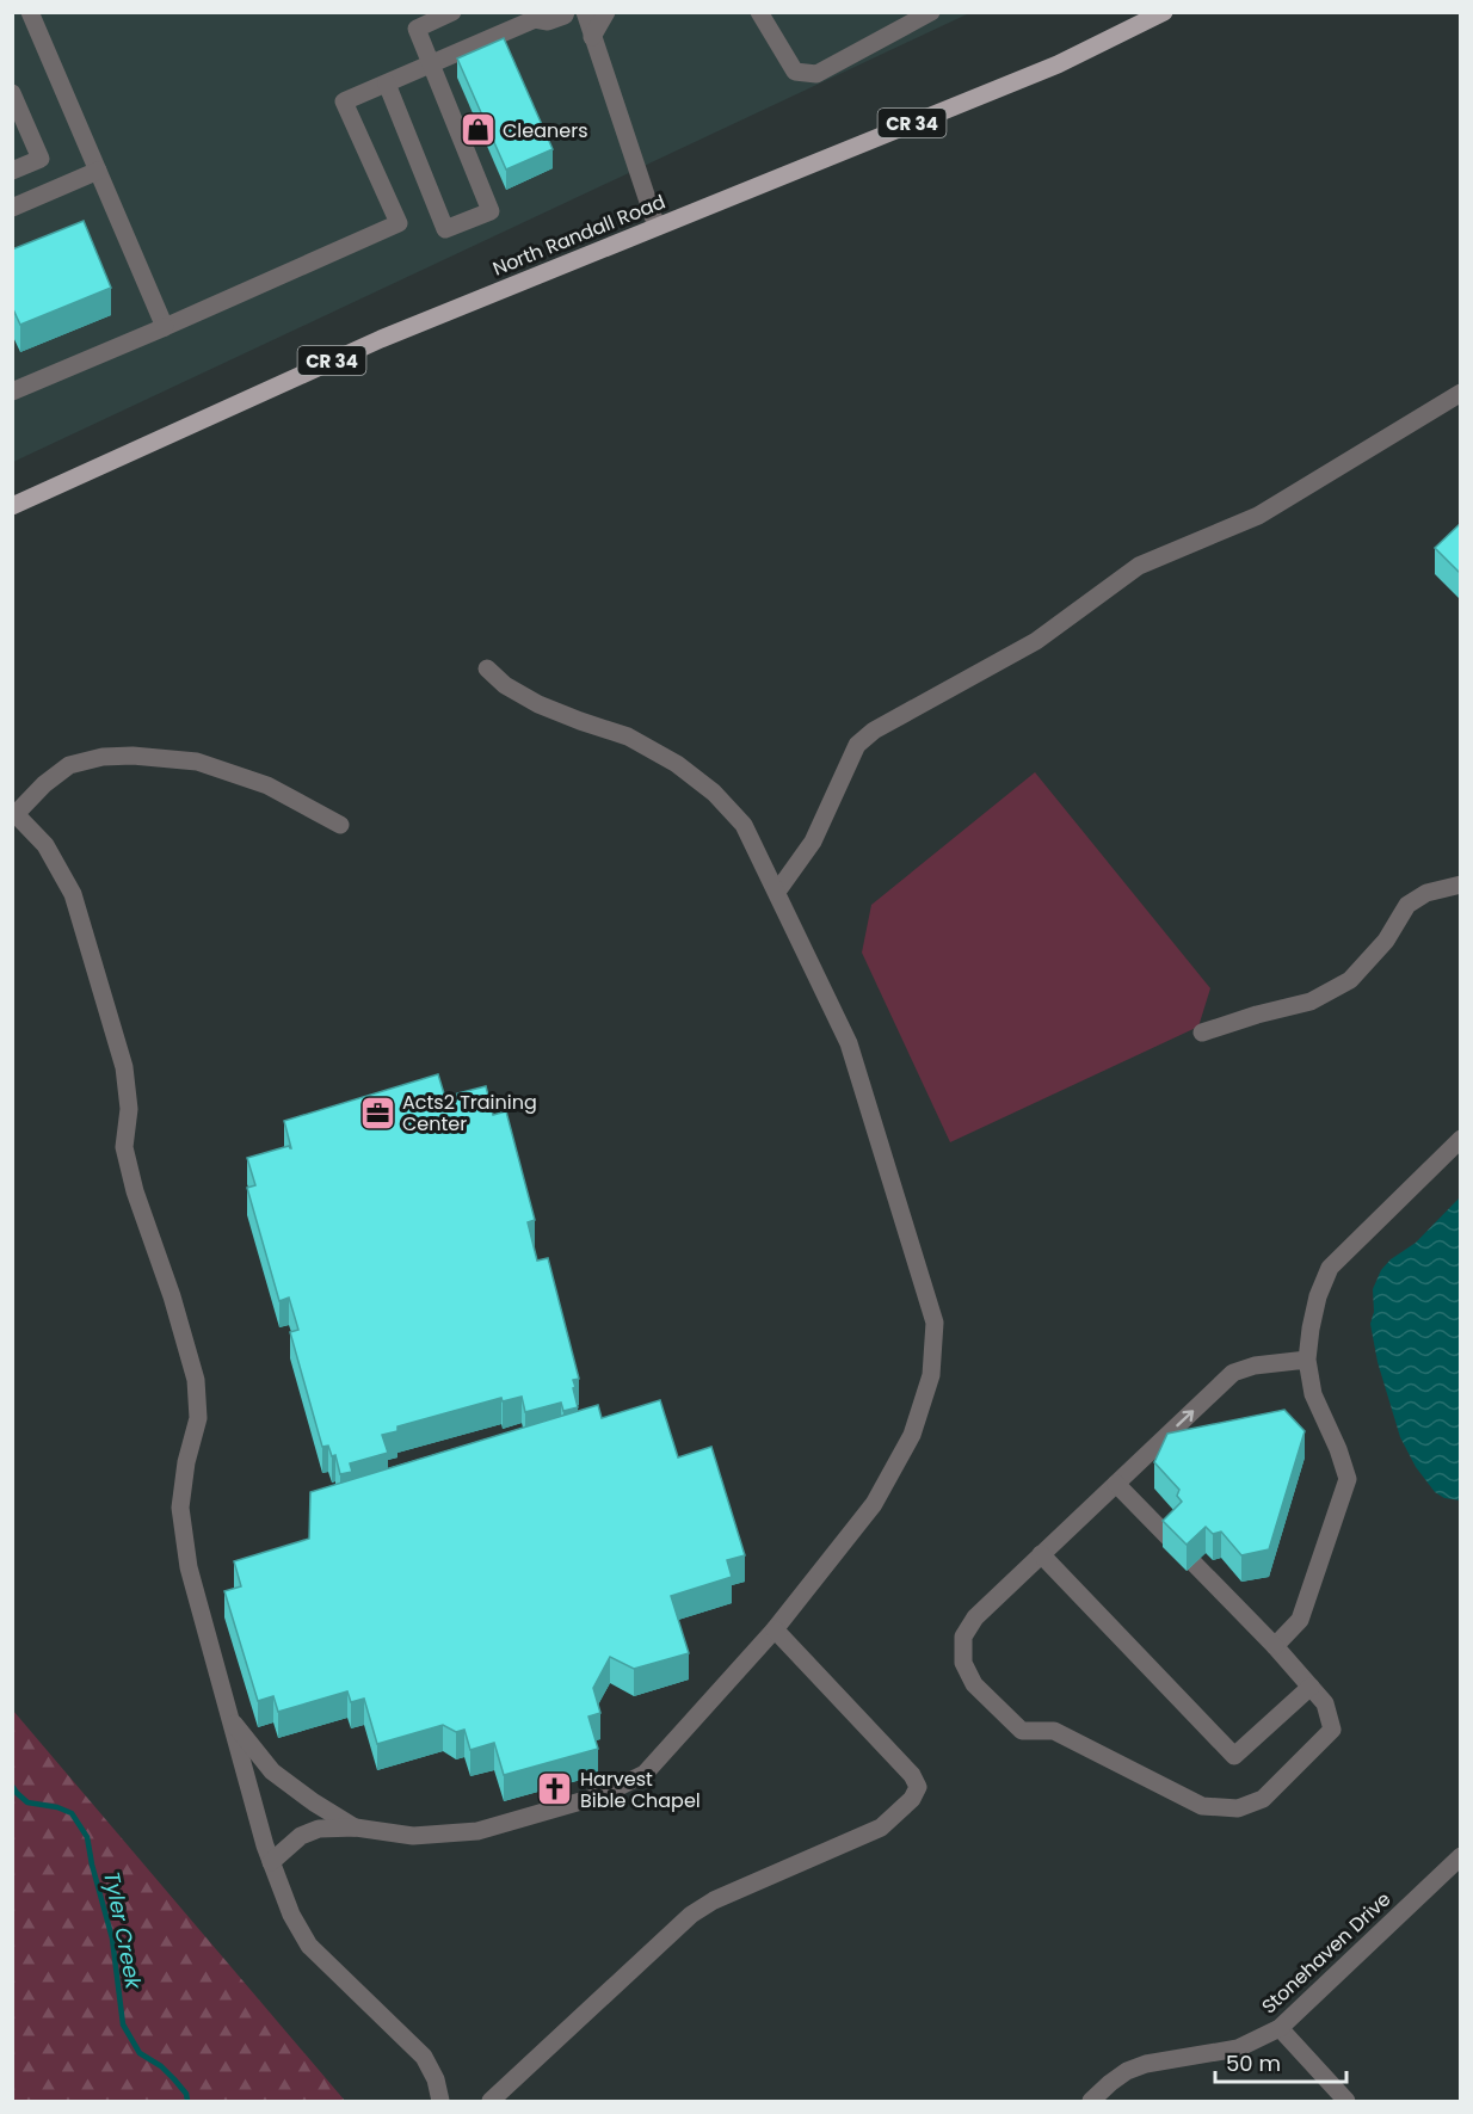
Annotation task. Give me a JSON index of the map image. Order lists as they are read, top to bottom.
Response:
{
  "streets": {
    "main road": ["CR 34", "North Randall Road"],
    "street": ["Stonehaven Drive"]
  },
  "water": ["Tyler Creek"],
  "places": {
    "shop": ["Cleaners"],
    "office": ["Acts2 Training Center"],
    "church": ["Harvest Bible Chapel"]
  },
  "scale_bar": "50 m"
}
